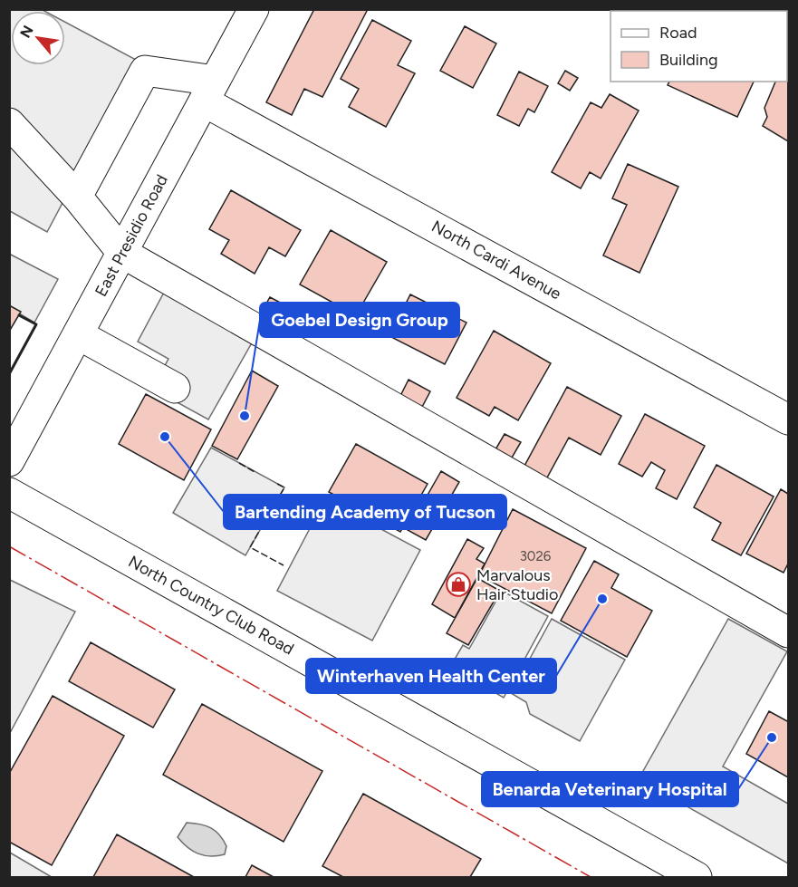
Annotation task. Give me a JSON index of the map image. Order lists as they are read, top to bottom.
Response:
{
  "streets": {
    "street": ["East Presidio Road", "North Cardi Avenue", "North Country Club Road"]
  },
  "crossings": [
    ["East Presidio Road", "North Cardi Avenue"]
  ],
  "places": {
    "other": [
      "Goebel Design Group",
      "Bartending Academy of Tucson",
      "Winterhaven Health Center",
      "Benarda Veterinary Hospital"
    ],
    "shop": ["Marvalous Hair Studio"]
  },
  "house_numbers": ["3026"],
  "legend": ["Road", "Building"],
  "north": "top left"
}
